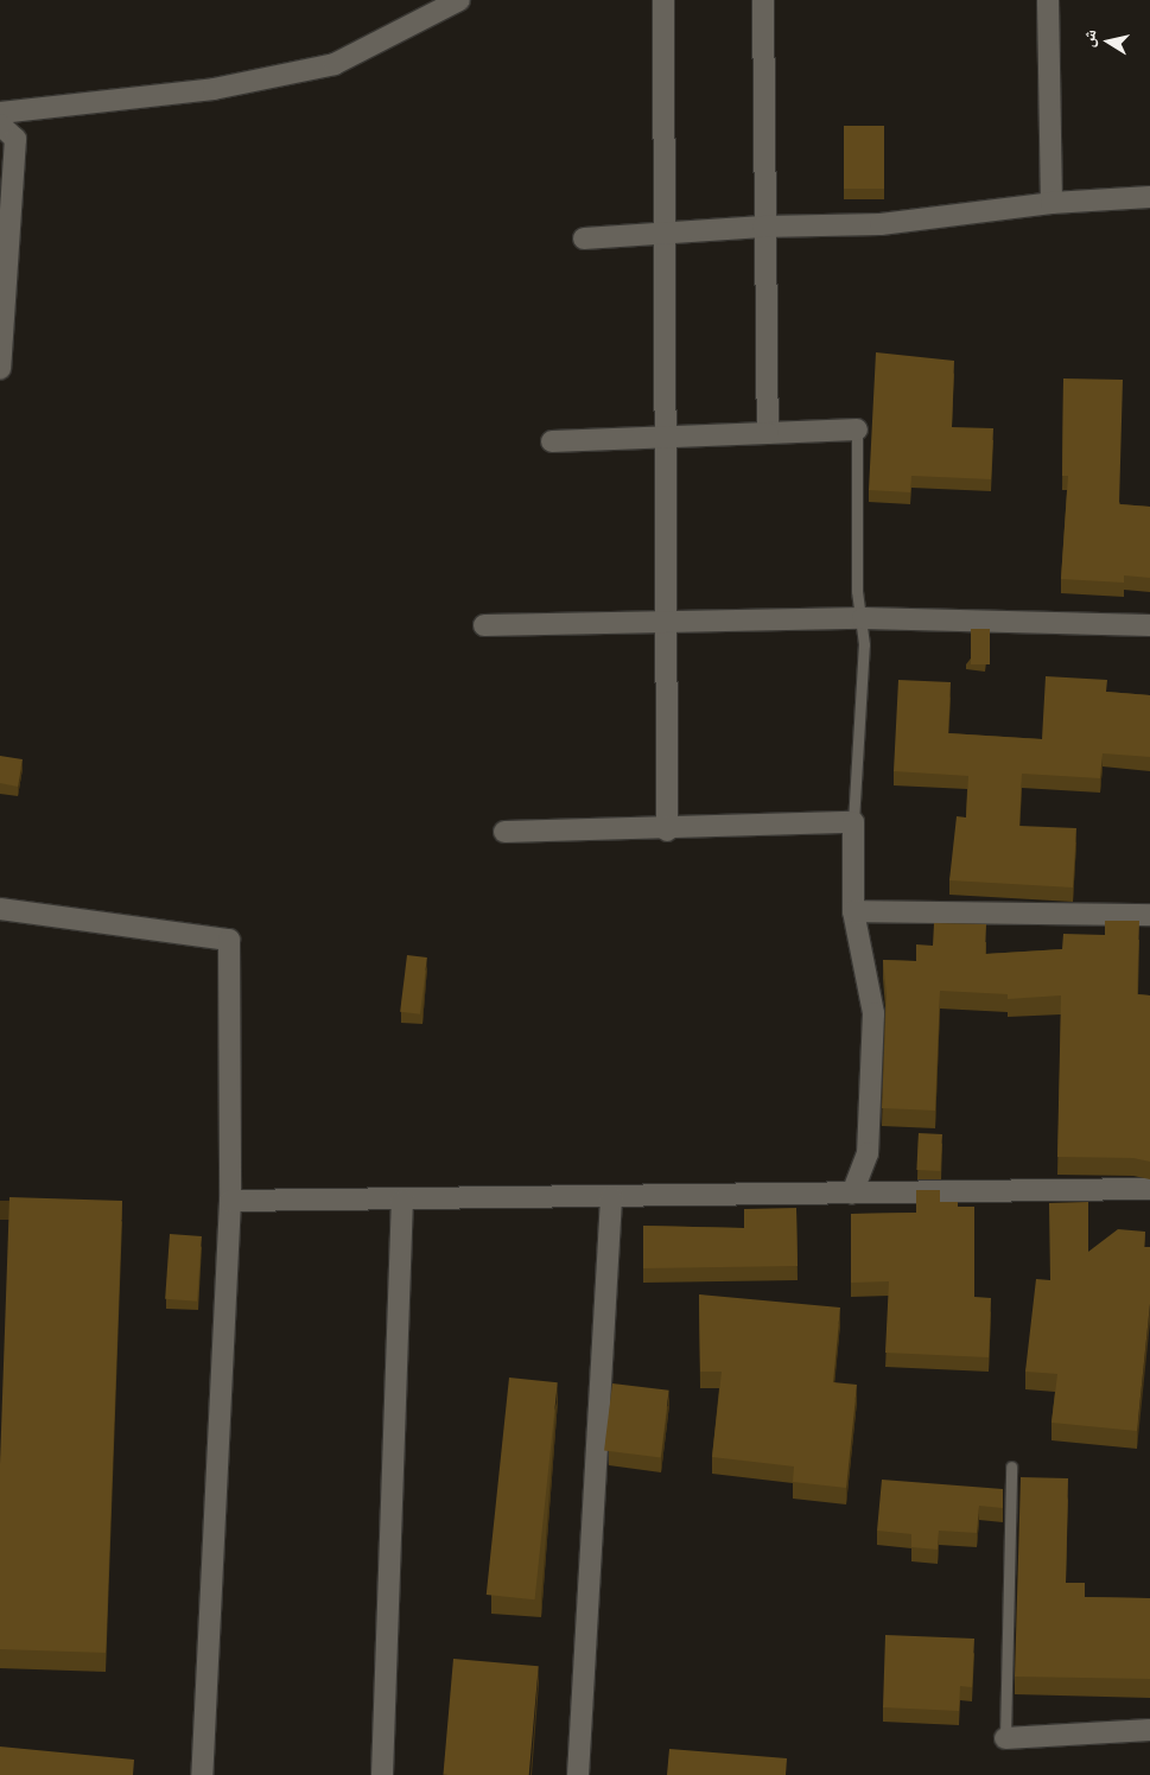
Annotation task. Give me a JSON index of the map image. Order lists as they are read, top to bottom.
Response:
{
  "north": "left"
}
